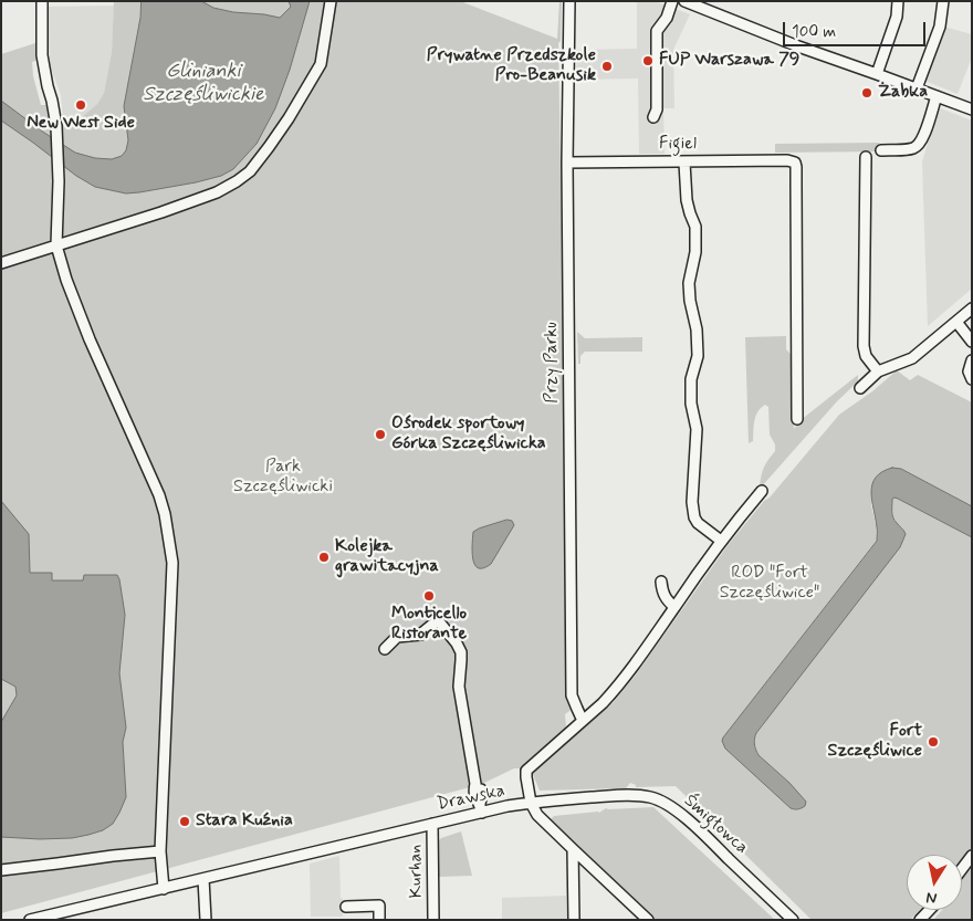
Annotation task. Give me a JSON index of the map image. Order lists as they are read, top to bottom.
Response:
{
  "streets": {
    "street": [
      "Figiel",
      "Przy Parku",
      "Drawska",
      "Śmigłowca",
      "Kurhan"
    ]
  },
  "crossings": [
    ["Figiel", "Przy Parku"],
    ["Przy Parku", "Drawska"],
    ["Drawska", "Śmigłowca"],
    ["Drawska", "Kurhan"]
  ],
  "water": ["Glinianki Szczęśliwickie"],
  "parks": ["Park Szczęśliwicki", "ROD \"Fort Szczęśliwice\""],
  "places": [
    "FUP Warszawa 79",
    "Prywatne Przedszkole Pro-Beanusik",
    "Żabka",
    "New West Side",
    "Ośrodek sportowy Górka Szczęśliwicka",
    "Kolejka grawitacyjna",
    "Monticello Ristorante",
    "Fort Szczęśliwice",
    "Stara Kuźnia"
  ],
  "scale_bar": "100 m",
  "north": "bottom"
}
